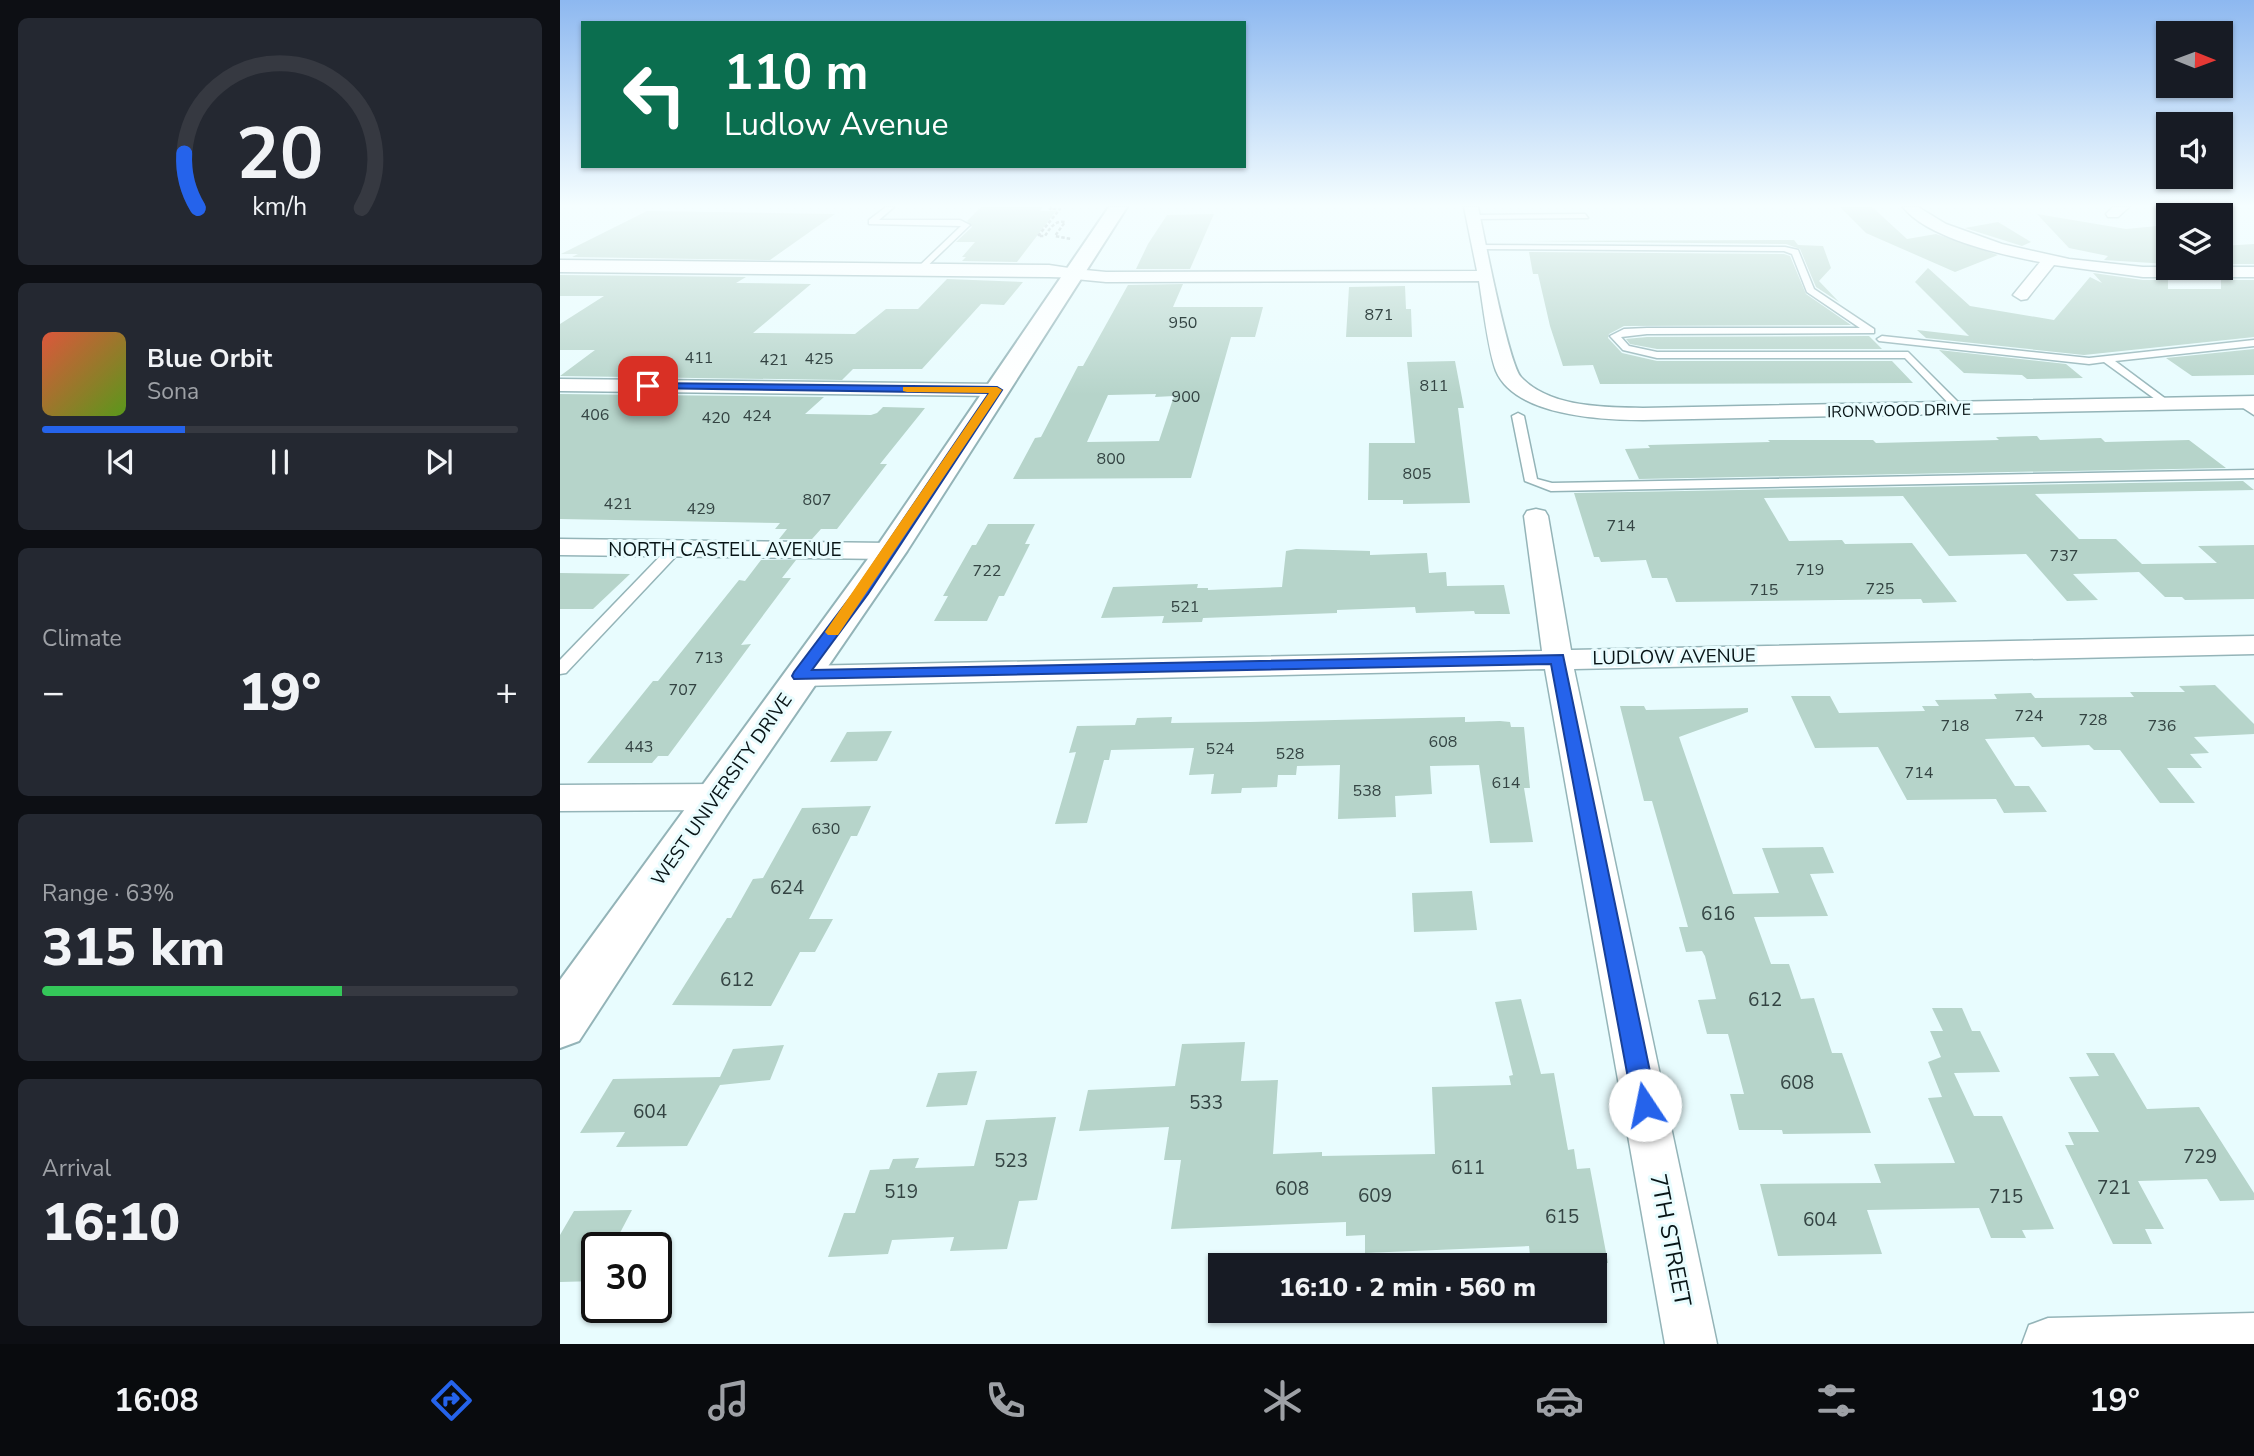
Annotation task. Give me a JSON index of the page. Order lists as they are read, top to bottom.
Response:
{
  "streets": {
    "main road": ["WEST UNIVERSITY DRIVE"],
    "street": [
      "IRONWOOD DRIVE",
      "NORTH CASTELL AVENUE",
      "LUDLOW AVENUE",
      "7TH STREET"
    ]
  },
  "crossings": [
    ["NORTH CASTELL AVENUE", "WEST UNIVERSITY DRIVE"],
    ["LUDLOW AVENUE", "WEST UNIVERSITY DRIVE"],
    ["LUDLOW AVENUE", "7TH STREET"]
  ],
  "house_numbers": [
    "871",
    "950",
    "411",
    "425",
    "421",
    "811",
    "900",
    "406",
    "424",
    "420",
    "800",
    "805",
    "807",
    "421",
    "429",
    "714",
    "737",
    "719",
    "722",
    "725",
    "715",
    "521",
    "713",
    "707",
    "724",
    "728",
    "718",
    "736",
    "608",
    "443",
    "524",
    "528",
    "714",
    "614",
    "538",
    "630",
    "624",
    "616",
    "612",
    "612",
    "608",
    "533",
    "604",
    "729",
    "523",
    "611",
    "721",
    "608",
    "519",
    "609",
    "715",
    "615",
    "604"
  ],
  "north": "right",
  "page": {
    "turn": ["110 m", "Ludlow Avenue"],
    "song": ["Blue Orbit", "Sona"],
    "tile": [
      "Climate",
      ["Range · 63%", "315 km"],
      ["Arrival", "16:10"]
    ],
    "heat": ["−", "19°", "+"],
    "limit": "30",
    "trip": "16:10 · 2 min · 560 m",
    "tabs": ["16:08", "19°"],
    "gauge": ["20", "km/h"]
  }
}
